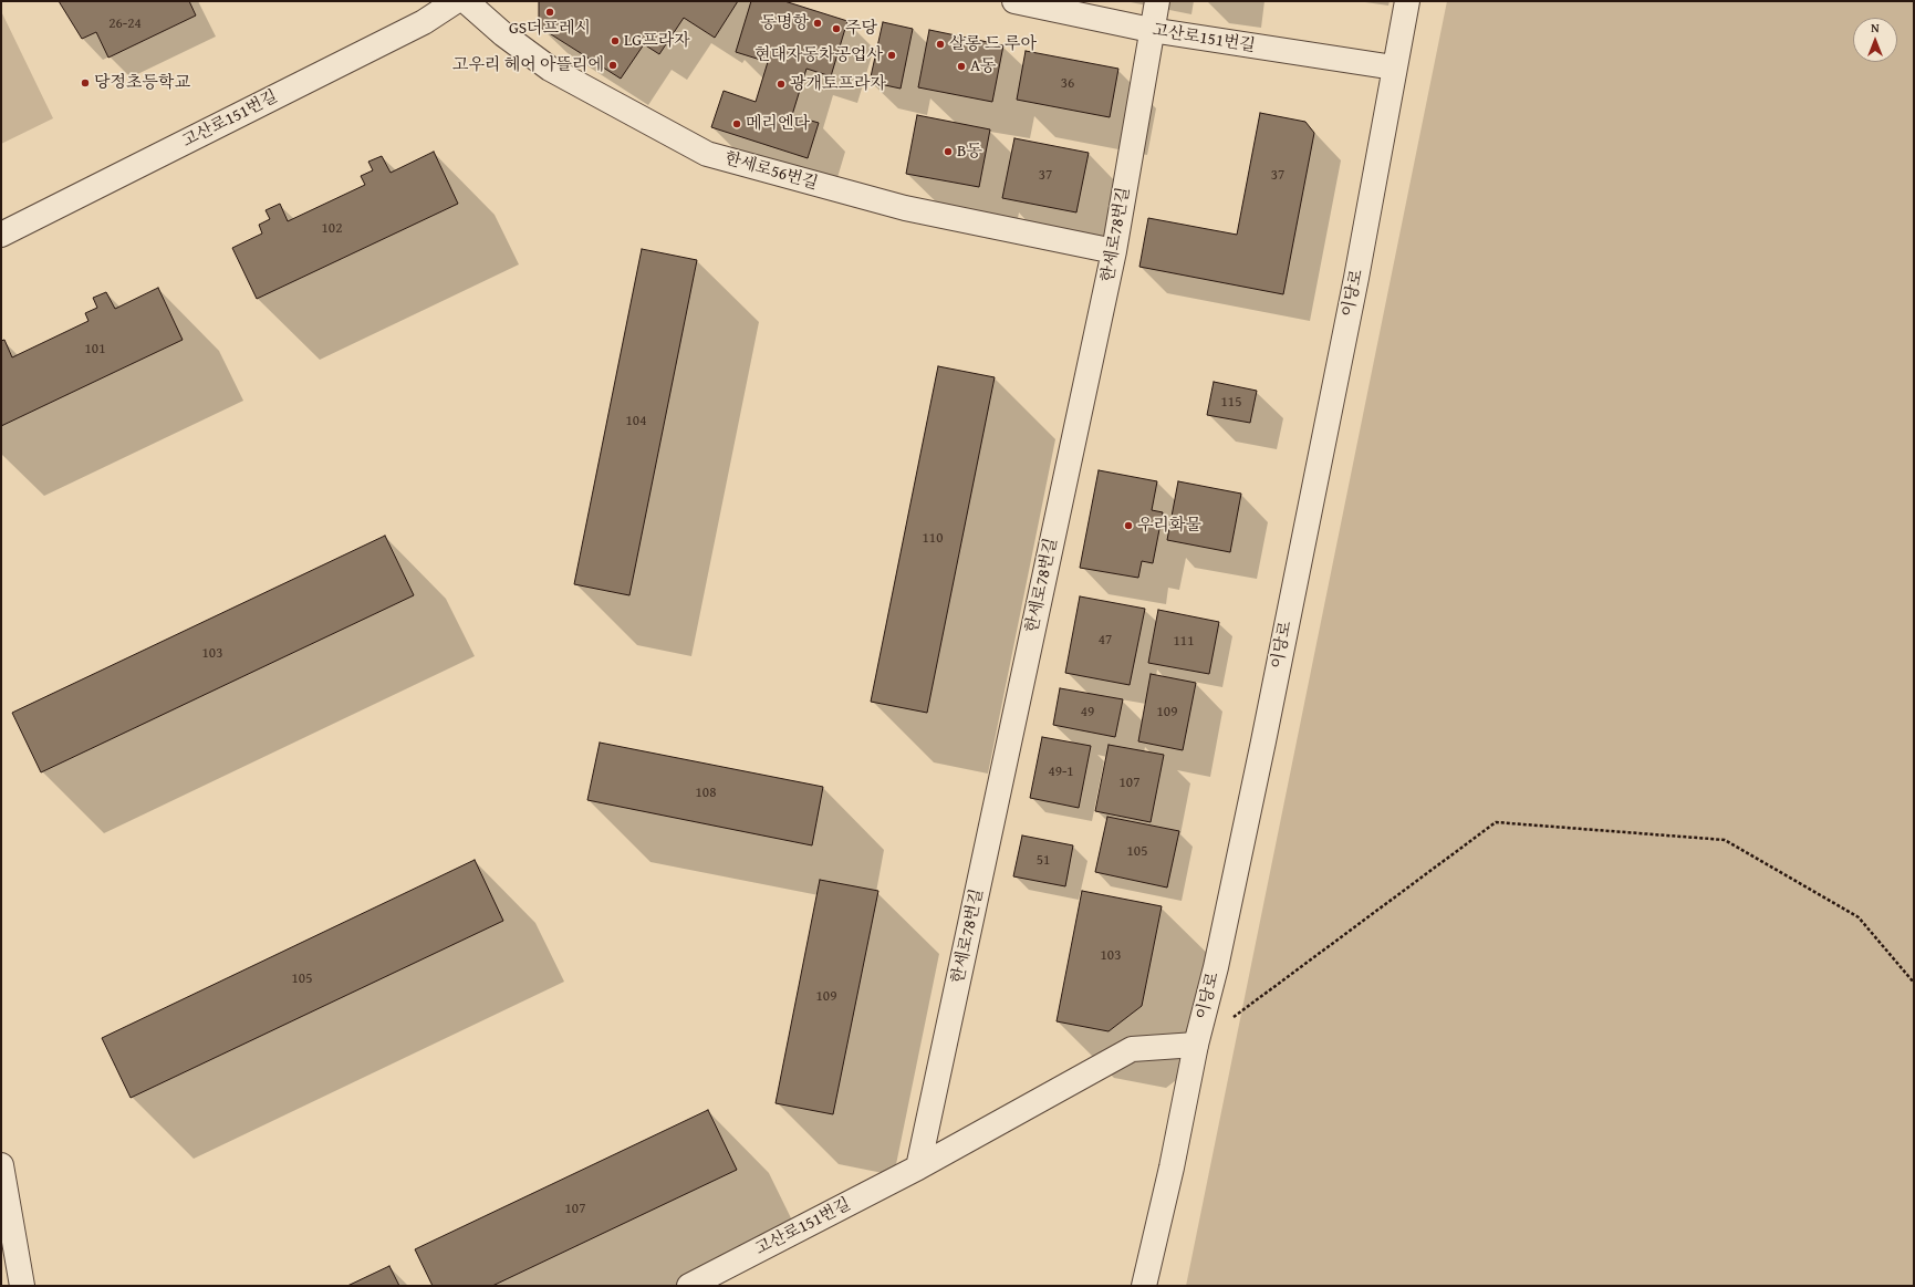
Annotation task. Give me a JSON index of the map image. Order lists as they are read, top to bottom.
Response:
{
  "streets": {
    "street": [
      "고산로151번길",
      "한세로56번길",
      "한세로78번길",
      "이당로"
    ]
  },
  "crossings": [
    ["고산로151번길", "한세로78번길"],
    ["고산로151번길", "이당로"],
    ["한세로56번길", "한세로78번길"]
  ],
  "places": [
    "GS더프레시",
    "동명항",
    "주당",
    "LG프라자",
    "살롱 드 루아",
    "현대자동차공업사",
    "고우리 헤어 아뜰리에",
    "A동",
    "당정초등학교",
    "광개토프라자",
    "메리엔다",
    "B동",
    "우리화물"
  ],
  "house_numbers": [
    "26-24",
    "36",
    "37",
    "37",
    "102",
    "101",
    "115",
    "104",
    "110",
    "47",
    "111",
    "103",
    "49",
    "109",
    "49-1",
    "107",
    "108",
    "105",
    "51",
    "103",
    "105",
    "109",
    "107"
  ],
  "north": "top"
}
